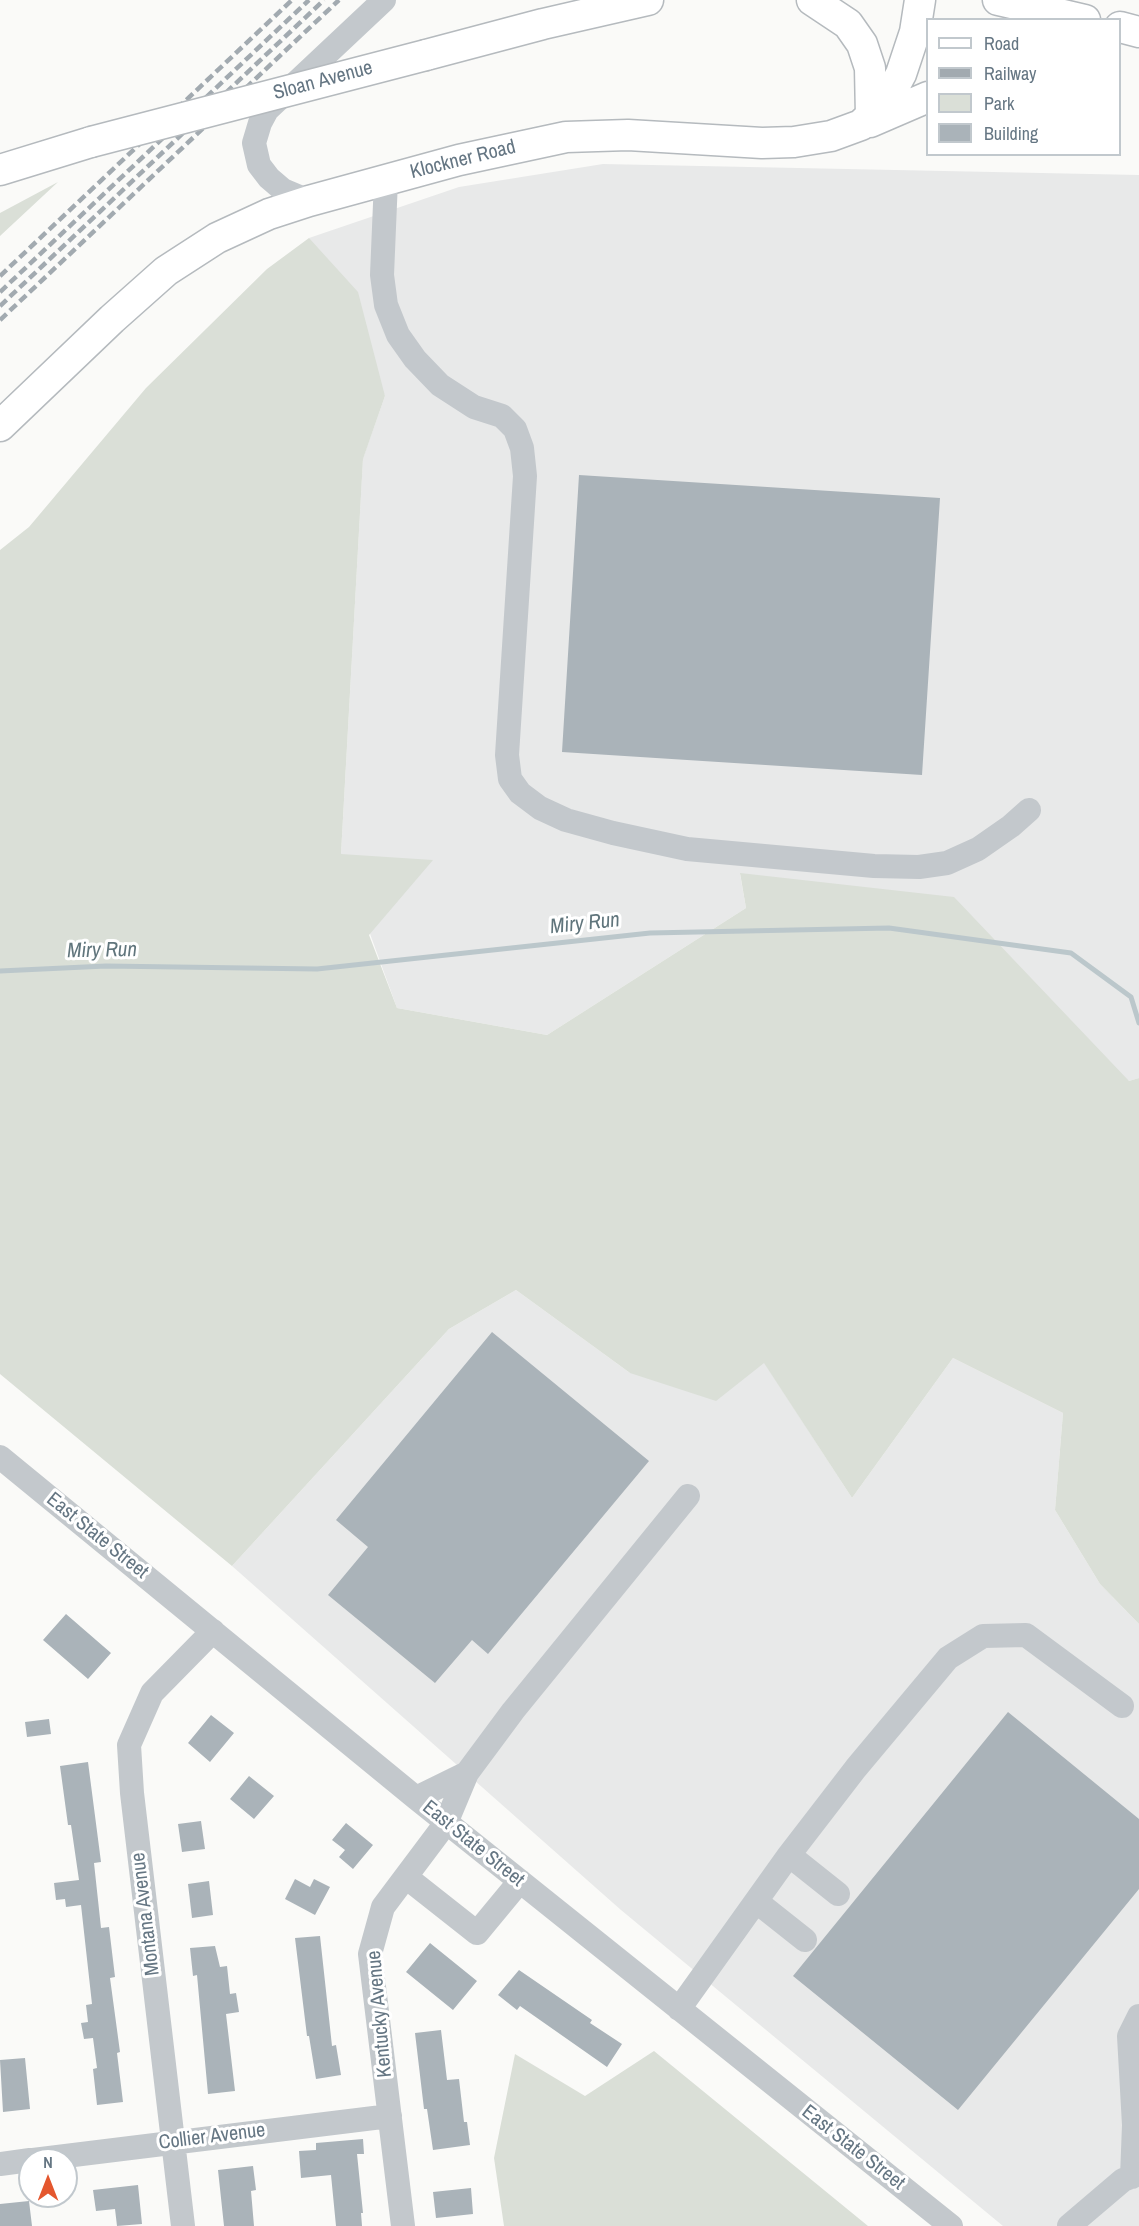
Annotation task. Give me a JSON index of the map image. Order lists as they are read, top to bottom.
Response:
{
  "streets": {
    "main road": ["Sloan Avenue", "Klockner Road"],
    "street": [
      "East State Street",
      "Montana Avenue",
      "Kentucky Avenue",
      "Collier Avenue"
    ]
  },
  "crossings": [
    ["East State Street", "Montana Avenue"],
    ["East State Street", "Kentucky Avenue"],
    ["Montana Avenue", "Collier Avenue"],
    ["Kentucky Avenue", "Collier Avenue"]
  ],
  "water": ["Miry Run"],
  "legend": [
    "Road",
    "Railway",
    "Park",
    "Building"
  ],
  "north": "top"
}
